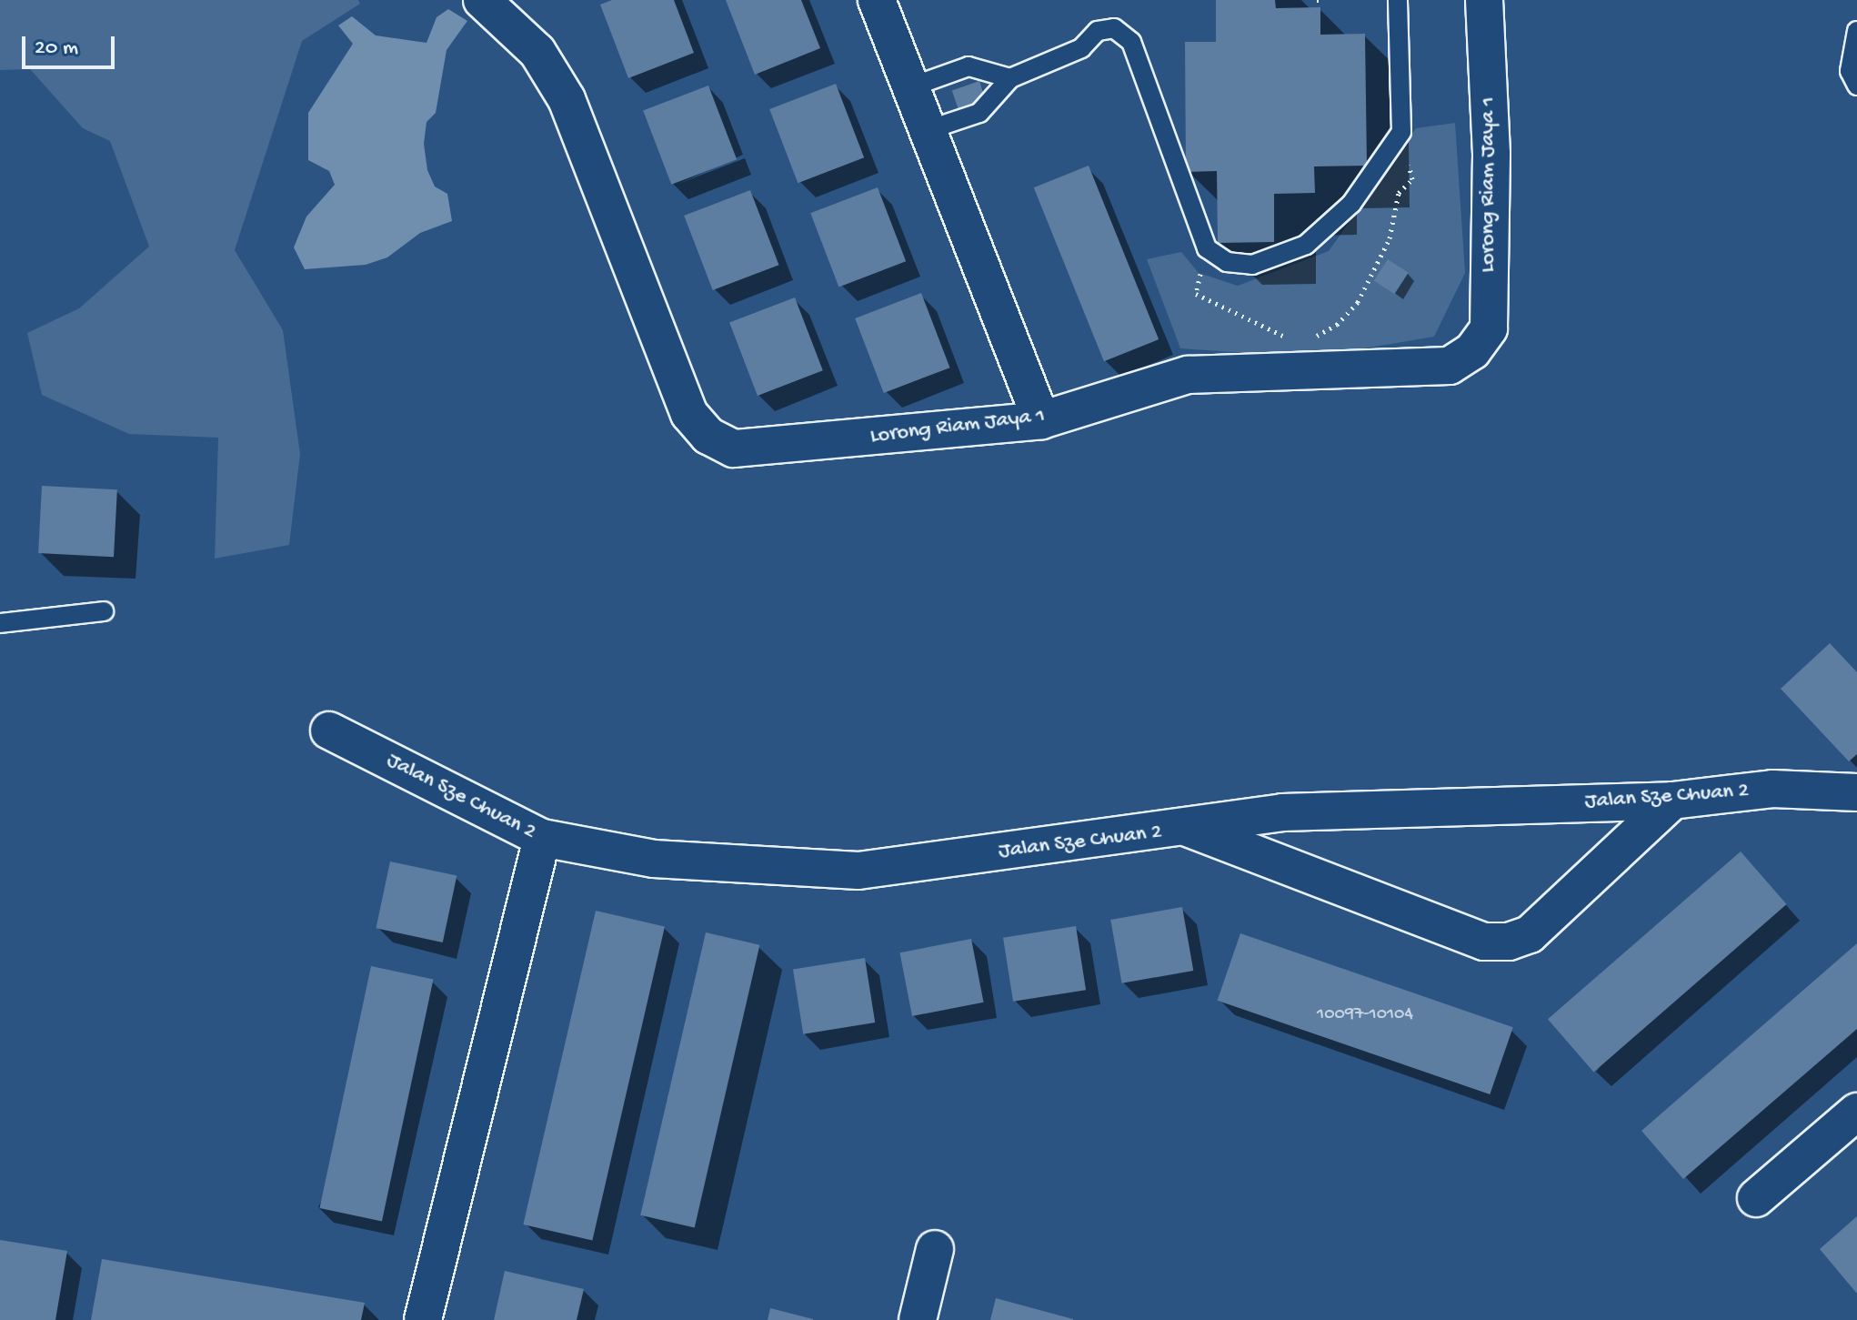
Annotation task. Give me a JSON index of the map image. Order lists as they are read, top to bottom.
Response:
{
  "streets": {
    "street": ["Lorong Riam Jaya 1", "Jalan Sze Chuan 2"]
  },
  "house_numbers": ["10097-10104"],
  "scale_bar": "20 m"
}
